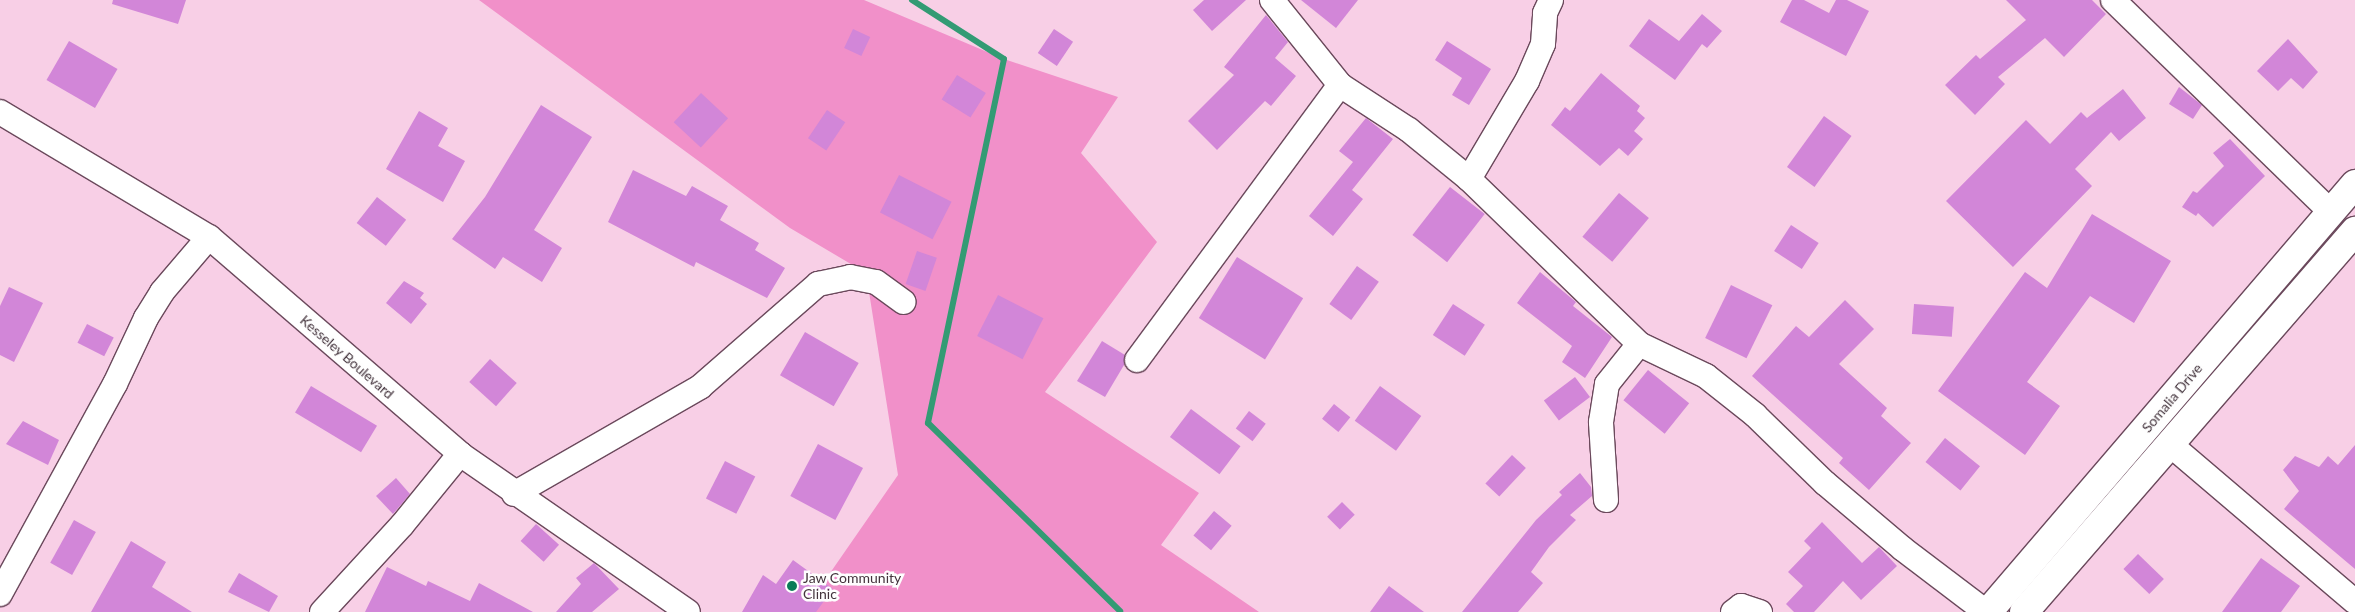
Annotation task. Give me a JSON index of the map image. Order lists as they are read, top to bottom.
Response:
{
  "streets": {
    "main road": ["Somalia Drive"],
    "street": ["Kesseley Boulevard"]
  },
  "places": ["Jaw Community Clinic"]
}
